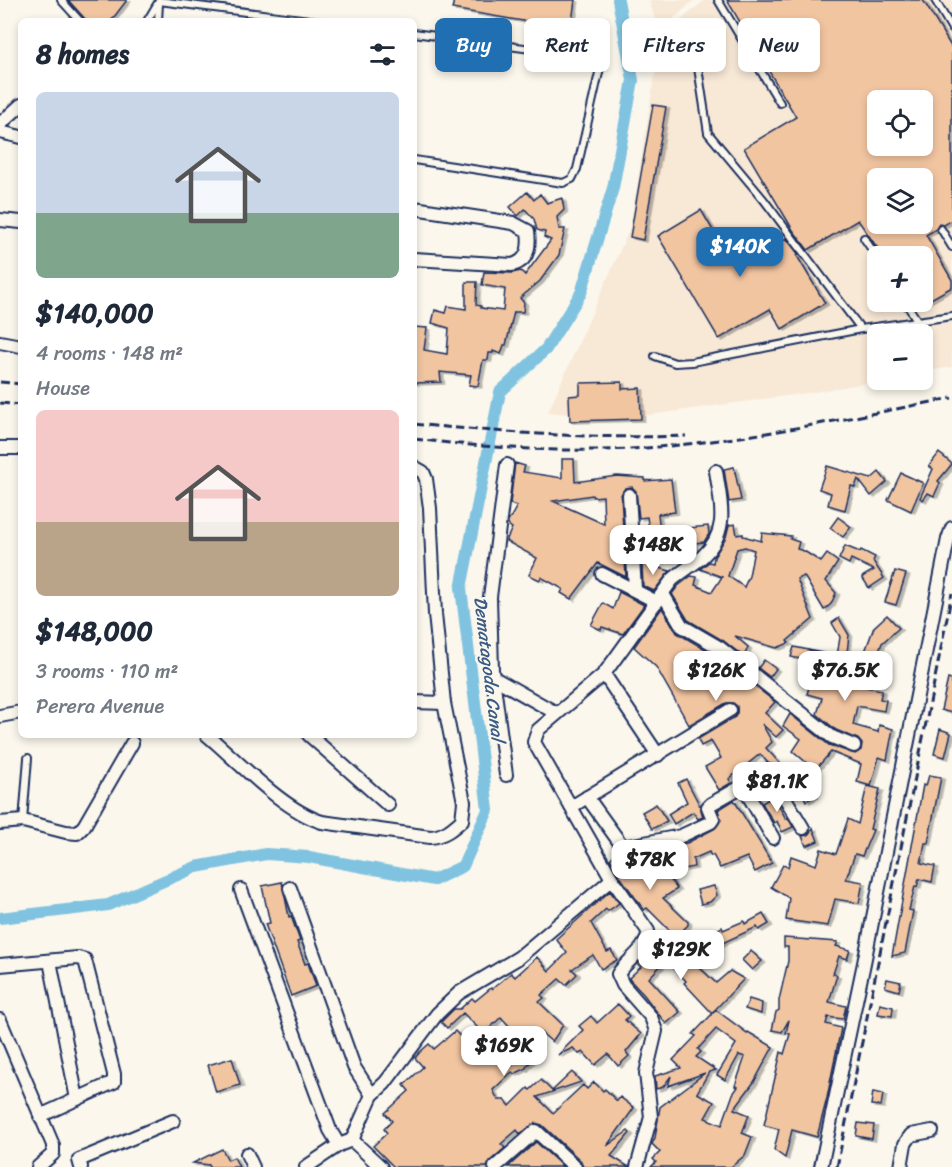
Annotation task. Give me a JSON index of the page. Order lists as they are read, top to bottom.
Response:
{
  "water": ["Dematagoda Canal"],
  "page": {
    "chip": [
      "Buy",
      "Rent",
      "Filters",
      "New"
    ],
    "heading": "8 homes",
    "map_buttons": ["+", "−"],
    "list": [
      {
        "name": "$140,000",
        "note": "4 rooms · 148 m² · House"
      },
      {
        "name": "$148,000",
        "note": "3 rooms · 110 m² · Perera Avenue"
      }
    ],
    "price": [
      "$140K",
      "$148K",
      "$126K",
      "$76.5K",
      "$81.1K",
      "$78K",
      "$129K",
      "$169K"
    ]
  }
}
